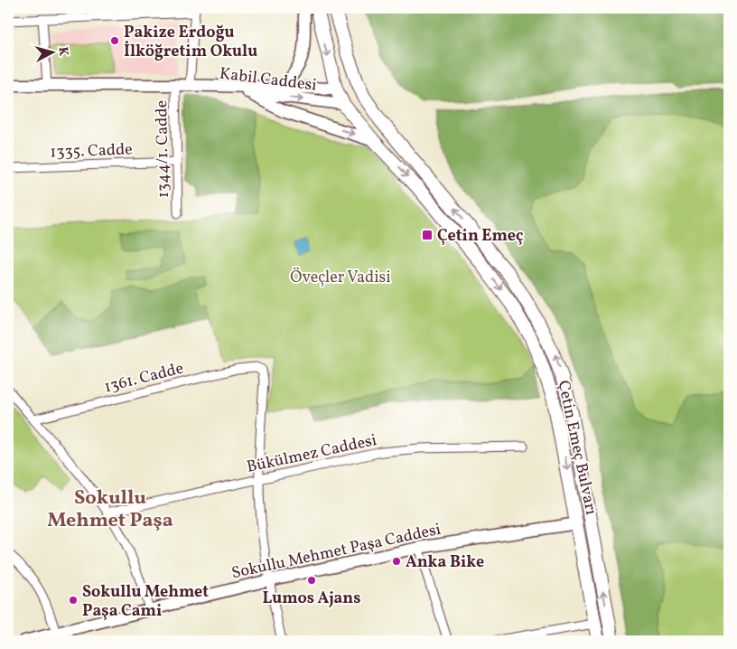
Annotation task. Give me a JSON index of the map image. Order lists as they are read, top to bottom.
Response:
{
  "streets": {
    "main road": ["Kabil Caddesi", "Çetin Emeç Bulvarı", "Sokullu Mehmet Paşa Caddesi"],
    "street": [
      "1344/1. Cadde",
      "1335. Cadde",
      "1361. Cadde",
      "Bükülmez Caddesi"
    ]
  },
  "crossings": [
    ["Kabil Caddesi", "1344/1. Cadde"],
    ["Kabil Caddesi", "Çetin Emeç Bulvarı"],
    ["1344/1. Cadde", "1335. Cadde"],
    ["1361. Cadde", "Bükülmez Caddesi"],
    ["Çetin Emeç Bulvarı", "Sokullu Mehmet Paşa Caddesi"]
  ],
  "districts": ["Sokullu Mehmet Paşa"],
  "parks": ["Öveçler Vadisi"],
  "places": {
    "other": [
      "Pakize Erdoğu İlköğretim Okulu",
      "Anka Bike",
      "Lumos Ajans",
      "Sokullu Mehmet Paşa Cami"
    ],
    "transit": ["Çetin Emeç"]
  },
  "north": "right"
}
